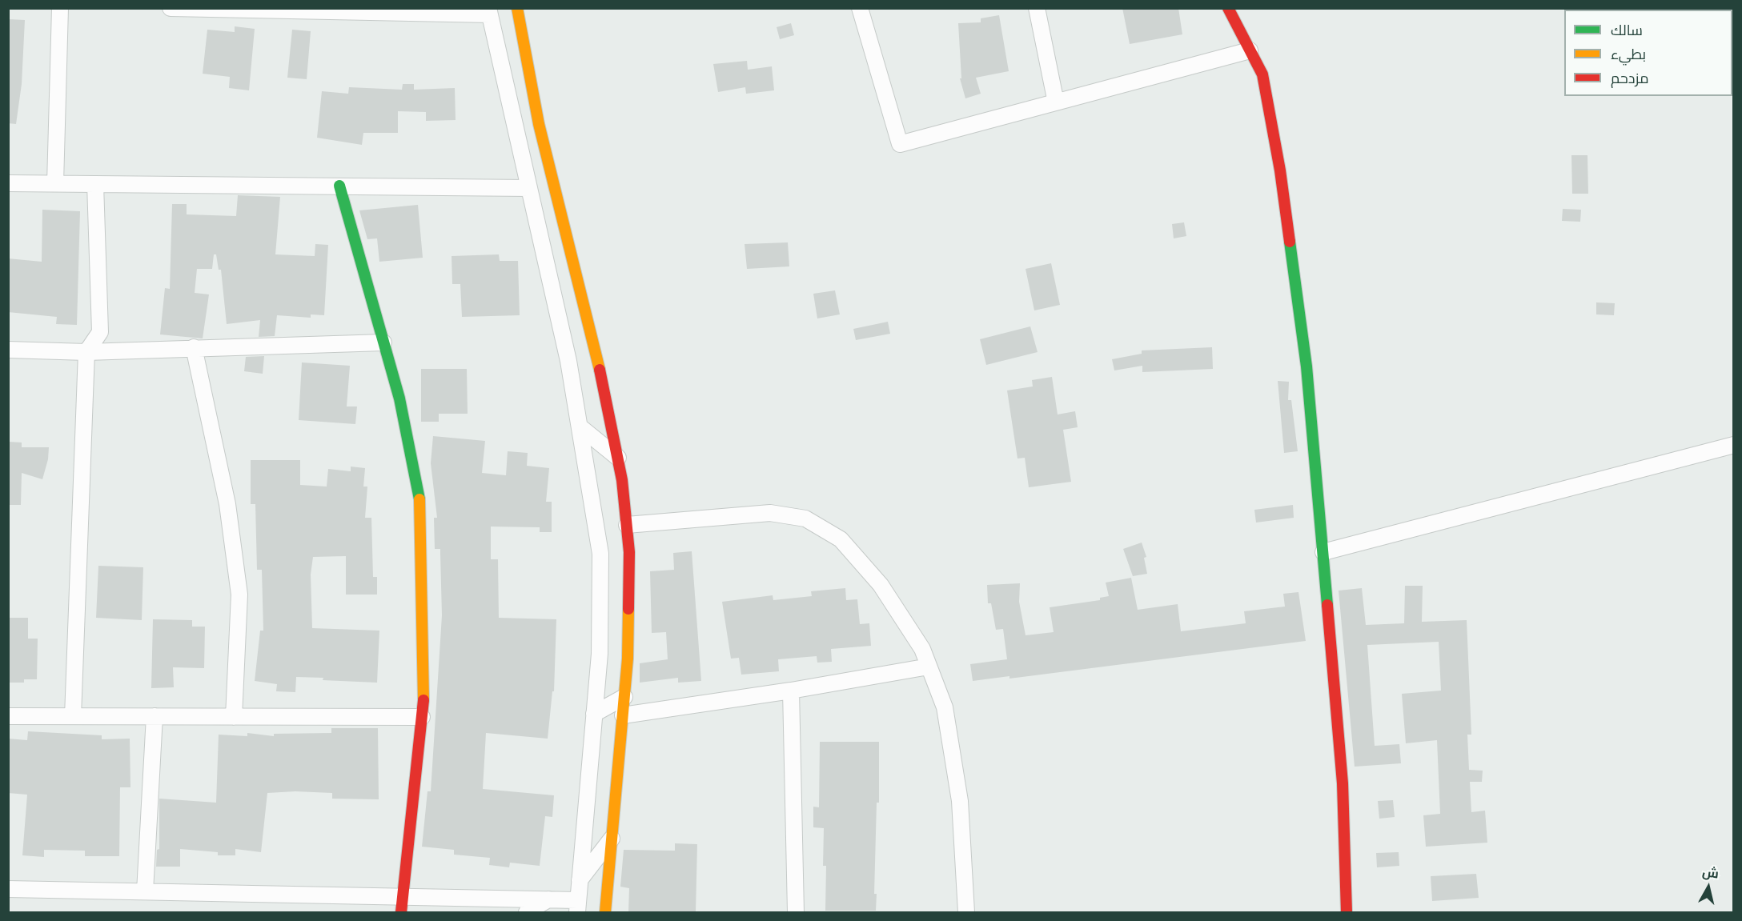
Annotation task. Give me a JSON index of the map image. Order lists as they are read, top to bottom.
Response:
{
  "legend": ["سالك", "بطيء", "مزدحم"],
  "north": "top"
}
